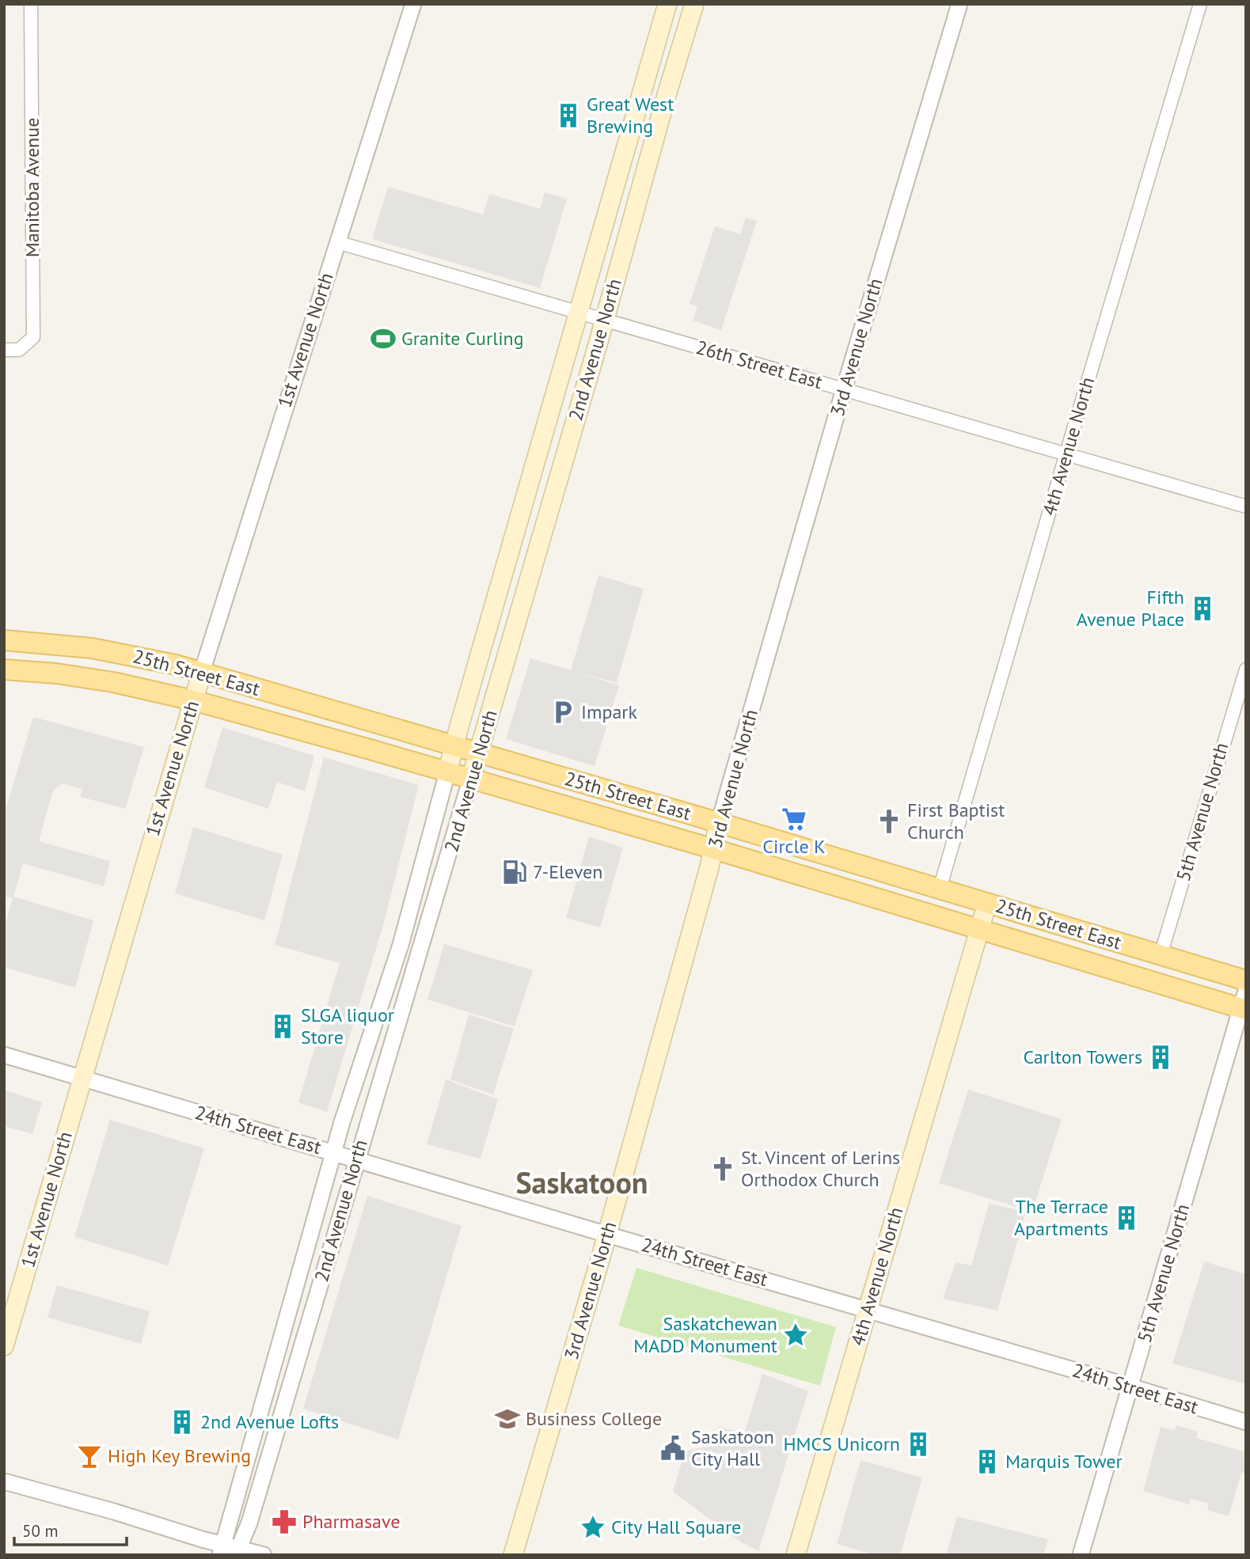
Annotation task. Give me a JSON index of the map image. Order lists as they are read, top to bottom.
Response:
{
  "streets": {
    "main road": [
      "1st Avenue North",
      "3rd Avenue North",
      "2nd Avenue North",
      "4th Avenue North",
      "25th Street East"
    ],
    "street": [
      "Manitoba Avenue",
      "26th Street East",
      "5th Avenue North",
      "24th Street East"
    ]
  },
  "crossings": [
    ["1st Avenue North", "26th Street East"],
    ["1st Avenue North", "25th Street East"],
    ["1st Avenue North", "24th Street East"],
    ["3rd Avenue North", "26th Street East"],
    ["3rd Avenue North", "25th Street East"],
    ["3rd Avenue North", "24th Street East"],
    ["2nd Avenue North", "26th Street East"],
    ["2nd Avenue North", "25th Street East"],
    ["2nd Avenue North", "24th Street East"],
    ["26th Street East", "4th Avenue North"],
    ["4th Avenue North", "25th Street East"],
    ["4th Avenue North", "24th Street East"],
    ["25th Street East", "5th Avenue North"],
    ["5th Avenue North", "24th Street East"]
  ],
  "districts": ["Saskatoon"],
  "places": {
    "building": [
      "Great West Brewing",
      "Fifth Avenue Place",
      "SLGA liquor Store",
      "Carlton Towers",
      "The Terrace Apartments",
      "2nd Avenue Lofts",
      "HMCS Unicorn",
      "Marquis Tower"
    ],
    "sports": ["Granite Curling"],
    "parking": ["Impark"],
    "supermarket": ["Circle K"],
    "church": ["First Baptist Church", "St. Vincent of Lerins Orthodox Church"],
    "fuel station": ["7-Eleven"],
    "place": ["Saskatchewan MADD Monument", "City Hall Square"],
    "school or university": ["Business College"],
    "public building": ["Saskatoon City Hall"],
    "bar": ["High Key Brewing"],
    "pharmacy": ["Pharmasave"]
  },
  "scale_bar": "50 m"
}
